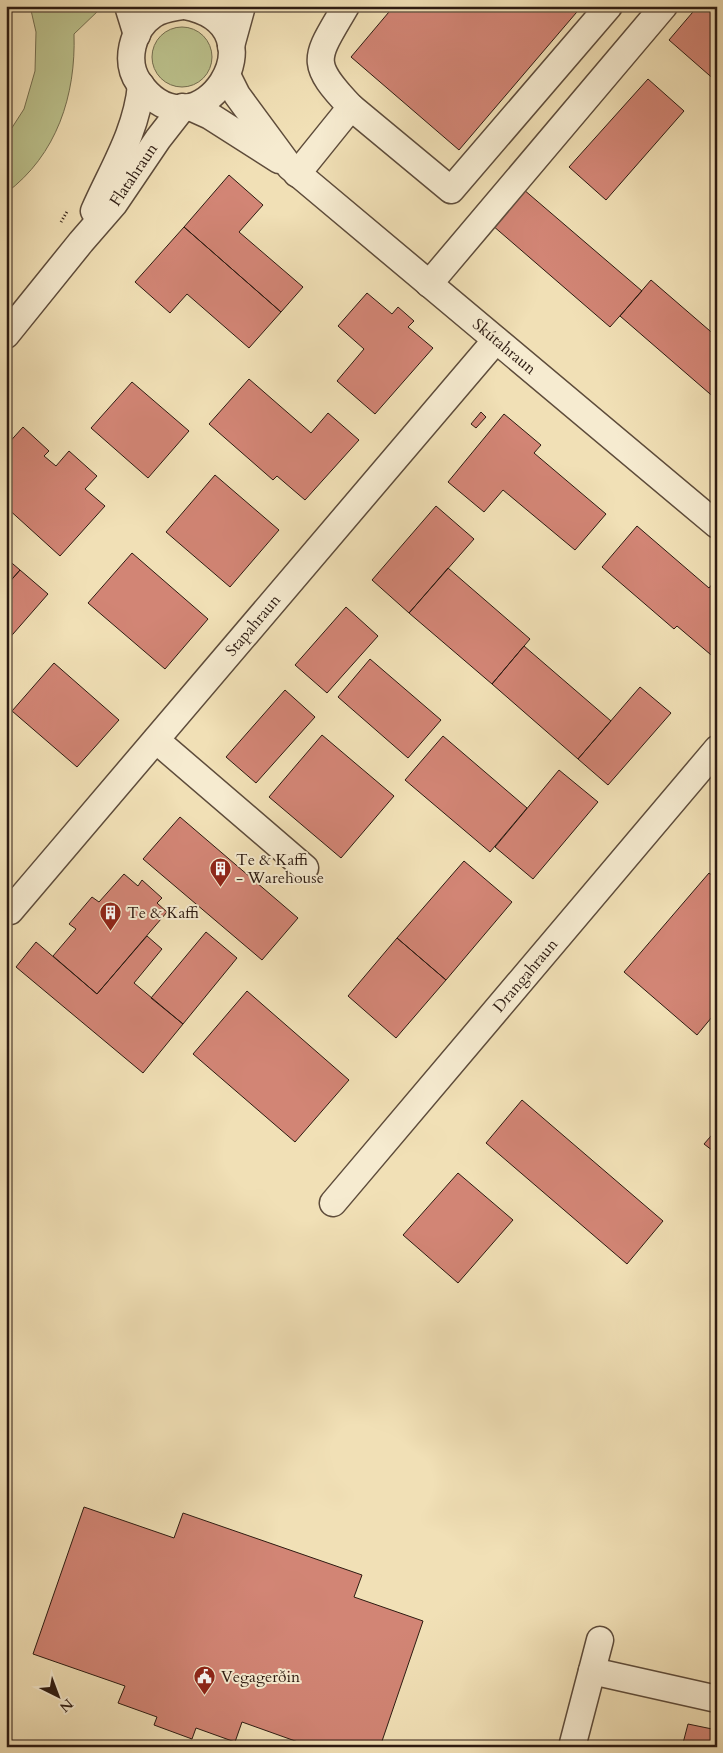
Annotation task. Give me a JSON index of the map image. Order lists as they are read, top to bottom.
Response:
{
  "streets": {
    "street": [
      "Flatahraun",
      "Skútahraun",
      "Stapahraun",
      "Drangahraun"
    ]
  },
  "crossings": [
    ["Flatahraun", "Skútahraun"],
    ["Skútahraun", "Stapahraun"]
  ],
  "places": {
    "building": ["Te & Kaffi - Warehouse", "Te & Kaffi"],
    "public building": ["Vegagerðin"]
  },
  "north": "bottom right"
}
